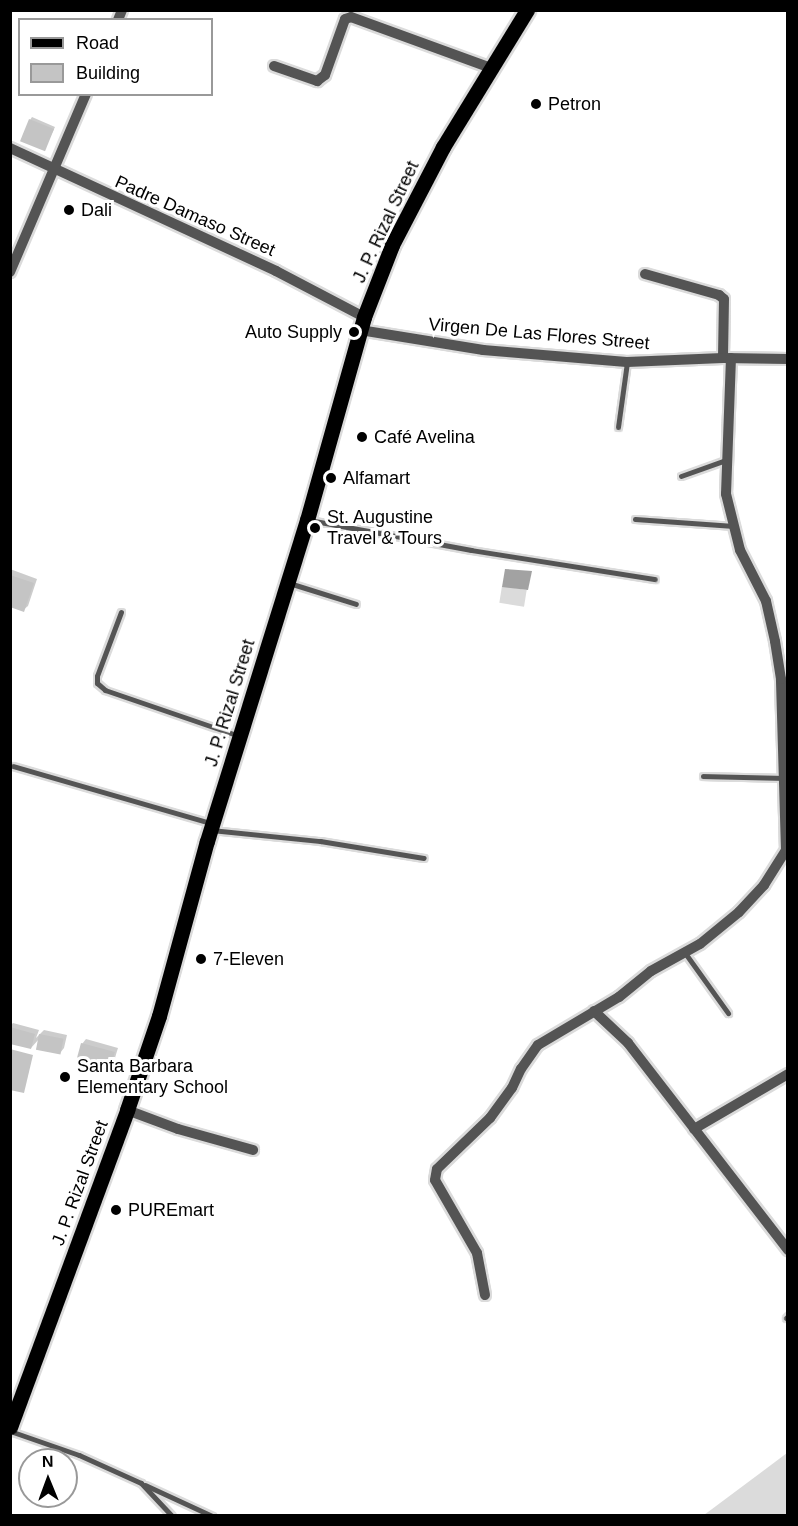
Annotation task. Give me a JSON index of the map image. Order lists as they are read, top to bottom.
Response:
{
  "streets": {
    "main road": ["J. P. Rizal Street"],
    "street": ["Padre Damaso Street", "Virgen De Las Flores Street"]
  },
  "crossings": [
    ["Padre Damaso Street", "J. P. Rizal Street"],
    ["Padre Damaso Street", "Virgen De Las Flores Street"],
    ["J. P. Rizal Street", "Virgen De Las Flores Street"]
  ],
  "places": [
    "Petron",
    "Dali",
    "Auto Supply",
    "Café Avelina",
    "Alfamart",
    "St. Augustine Travel & Tours",
    "7-Eleven",
    "Santa Barbara Elementary School",
    "PUREmart"
  ],
  "legend": ["Road", "Building"],
  "north": "top"
}
